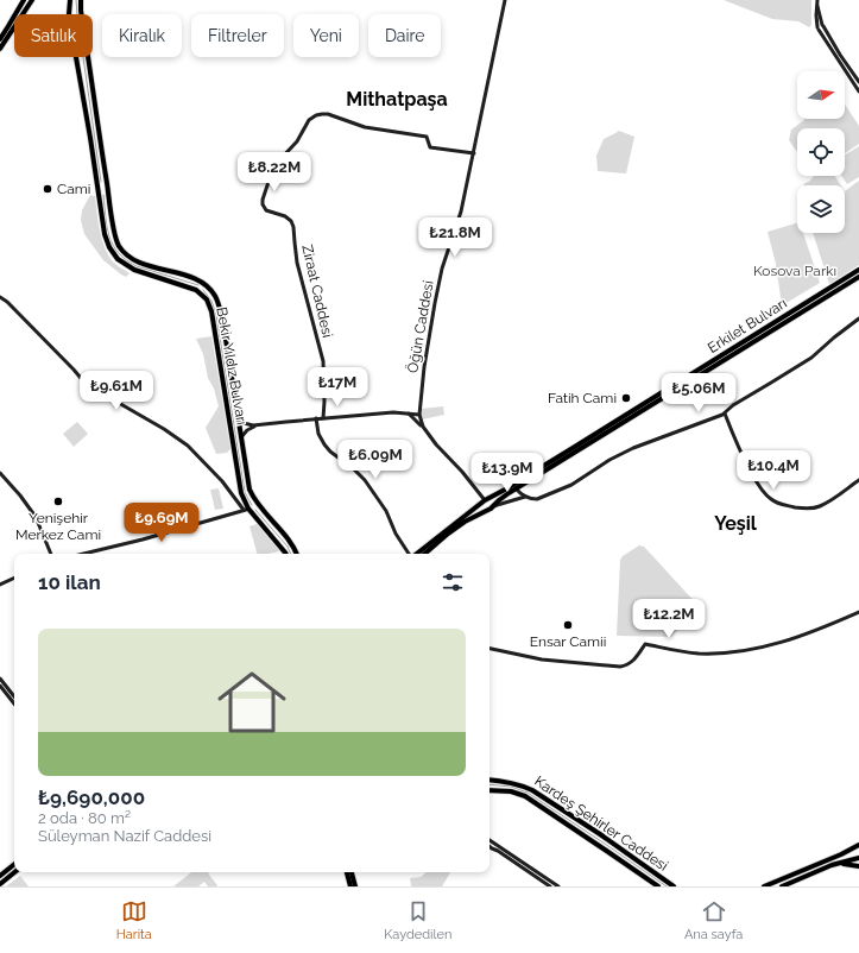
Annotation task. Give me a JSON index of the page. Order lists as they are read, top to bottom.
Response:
{
  "streets": {
    "main road": ["Erkilet Bulvarı", "Bekir Yıldız Bulvarı", "Kardeş Şehirler Caddesi"],
    "street": ["Ziraat Caddesi", "Öğün Caddesi"]
  },
  "crossings": [
    ["Ziraat Caddesi", "Öğün Caddesi"],
    ["Erkilet Bulvarı", "Öğün Caddesi"]
  ],
  "districts": ["Mithatpaşa", "Yeşil"],
  "parks": ["Kosova Parkı"],
  "places": [
    "Cami",
    "Fatih Cami",
    "Yenişehir Merkez Cami",
    "Ensar Camii"
  ],
  "north": "right",
  "page": {
    "chip": [
      "Satılık",
      "Kiralık",
      "Filtreler",
      "Yeni",
      "Daire"
    ],
    "price": [
      "₺8.22M",
      "₺21.8M",
      "₺17M",
      "₺9.61M",
      "₺5.06M",
      "₺6.09M",
      "₺10.4M",
      "₺13.9M",
      "₺9.69M",
      "₺12.2M"
    ],
    "heading": "10 ilan",
    "list": [
      {
        "name": "₺9,690,000",
        "note": "2 oda · 80 m² · Süleyman Nazif Caddesi"
      }
    ],
    "tabs": ["Harita", "Kaydedilen", "Ana sayfa"]
  }
}
